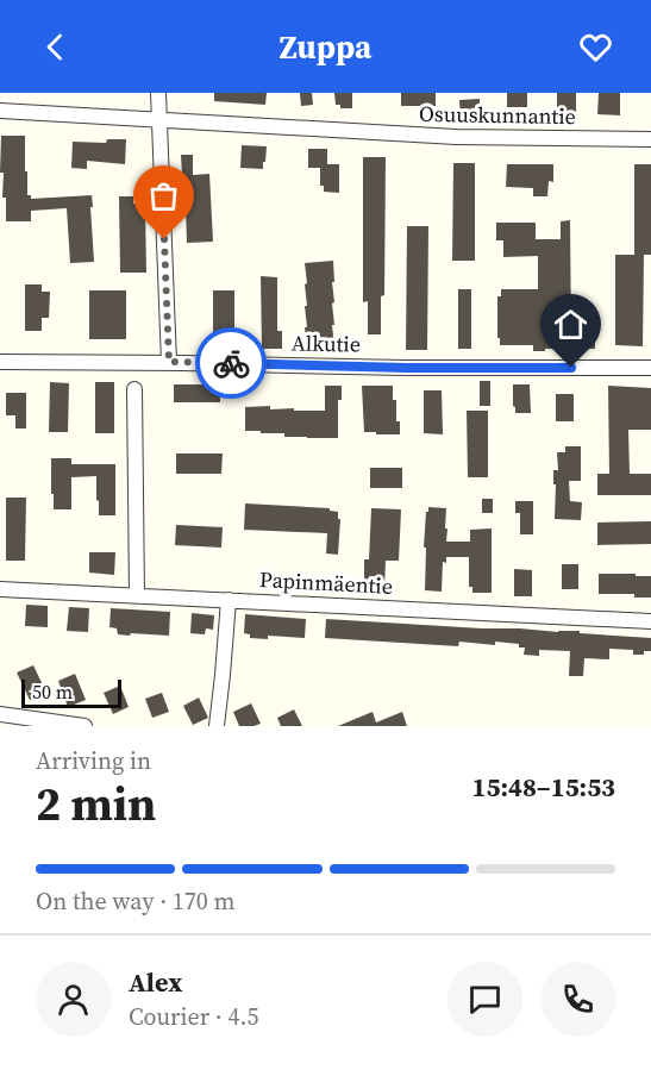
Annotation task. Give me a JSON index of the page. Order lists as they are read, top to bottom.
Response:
{
  "streets": {
    "street": ["Osuuskunnantie", "Alkutie", "Papinmäentie"]
  },
  "scale_bar": "50 m",
  "page": {
    "header": "Zuppa",
    "scale": "50 m",
    "heading": ["2 min", "Arriving in", "15:48–15:53"],
    "panel": ["Alex", "Courier · 4.5"],
    "bar": "On the way · 170 m"
  }
}
